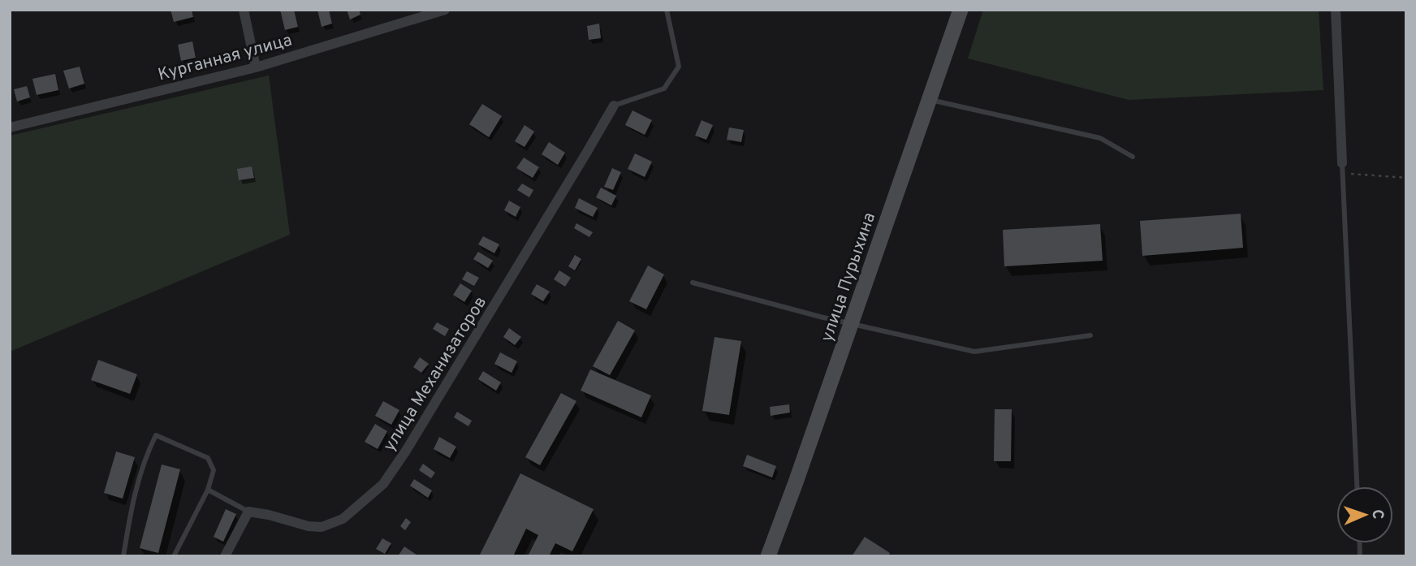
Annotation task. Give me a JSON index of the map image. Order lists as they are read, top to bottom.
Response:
{
  "streets": {
    "street": ["Курганная улица", "улица Пурыхина", "улица Механизаторов"]
  },
  "north": "right"
}
